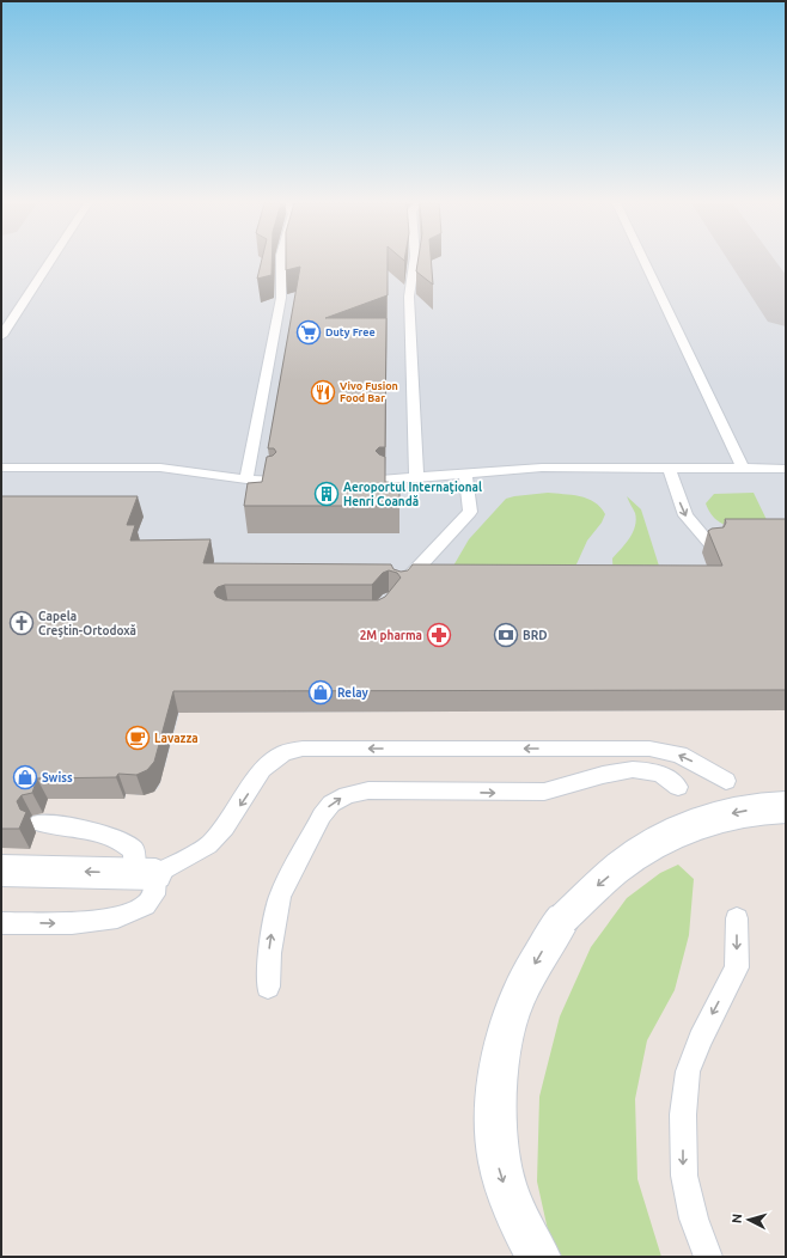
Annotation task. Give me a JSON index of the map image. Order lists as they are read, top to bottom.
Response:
{
  "places": {
    "supermarket": ["Duty Free"],
    "restaurant": ["Vivo Fusion Food Bar"],
    "building": ["Aeroportul Internațional Henri Coandă"],
    "church": ["Capela Creștin-Ortodoxă"],
    "pharmacy": ["2M pharma"],
    "bank": ["BRD"],
    "shop": ["Relay", "Swiss"],
    "cafe": ["Lavazza"]
  },
  "north": "left"
}
